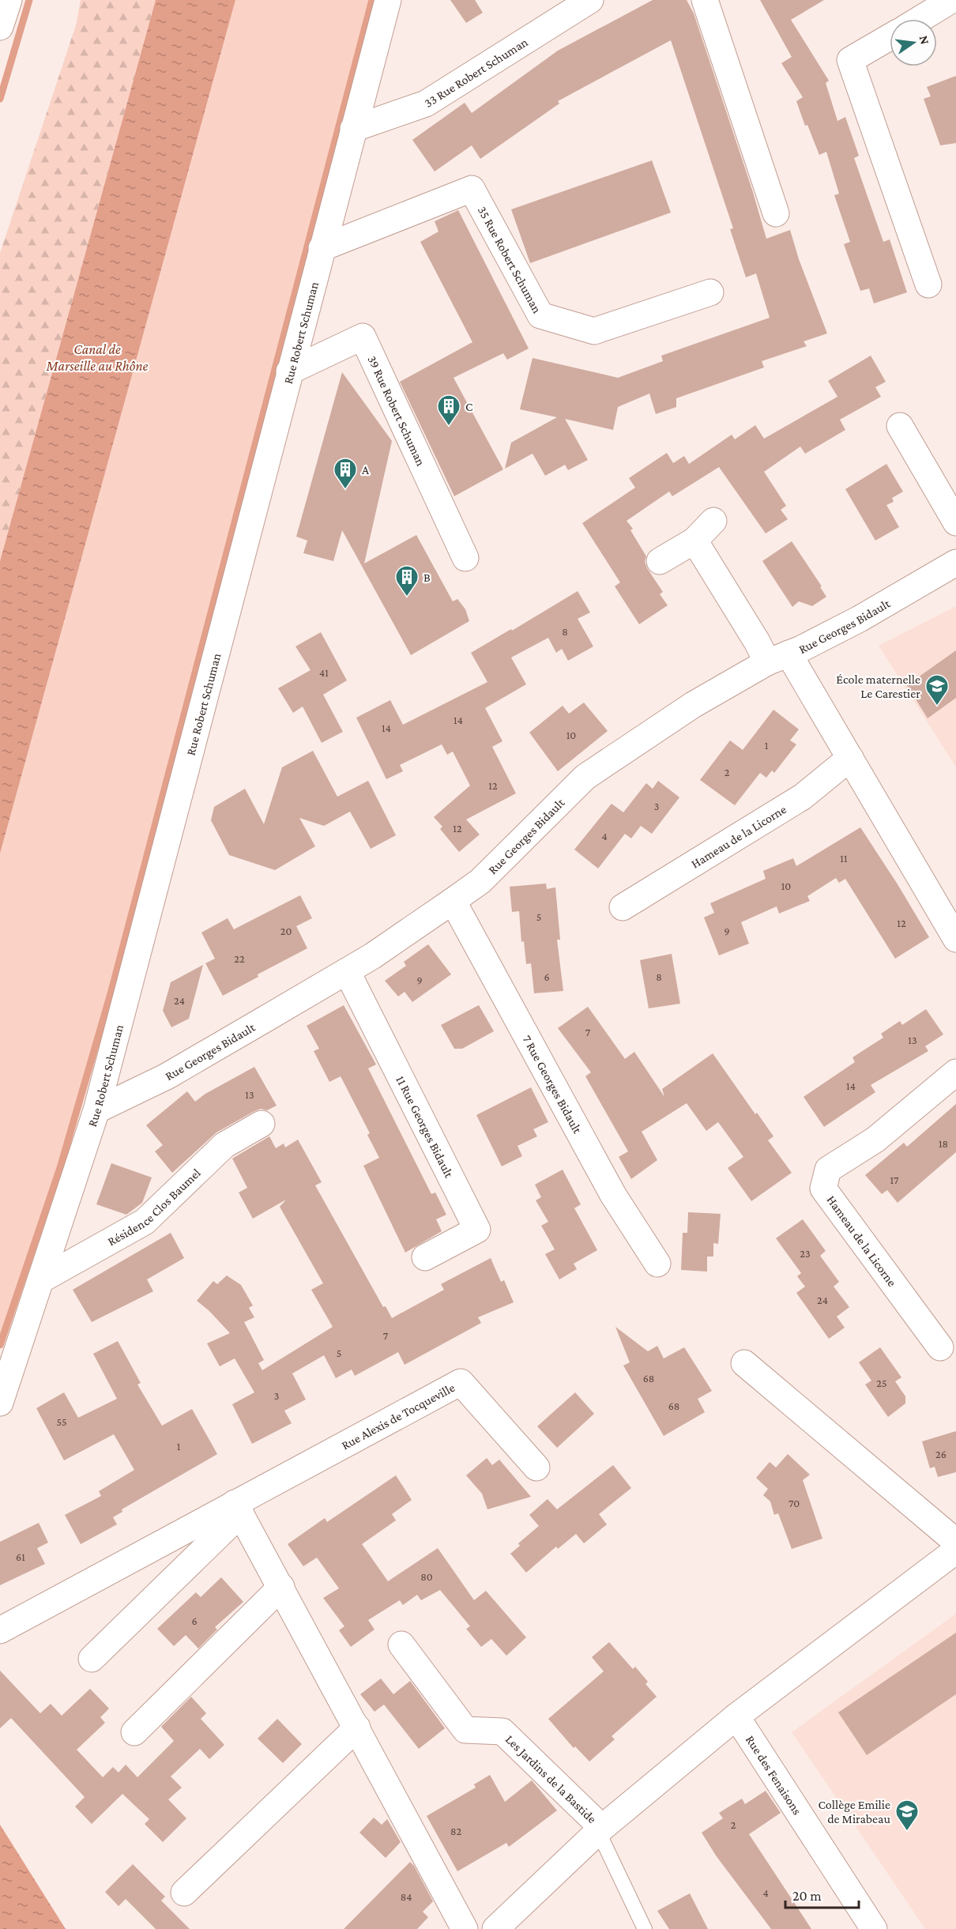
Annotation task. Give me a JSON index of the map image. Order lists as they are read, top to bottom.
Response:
{
  "streets": {
    "street": [
      "33 Rue Robert Schuman",
      "35 Rue Robert Schuman",
      "Rue Robert Schuman",
      "39 Rue Robert Schuman",
      "Rue Georges Bidault",
      "Hameau de la Licorne",
      "7 Rue Georges Bidault",
      "11 Rue Georges Bidault",
      "Résidence Clos Baumel",
      "Rue Alexis de Tocqueville",
      "Rue des Fenaisons",
      "Les Jardins de la Bastide"
    ]
  },
  "crossings": [
    ["33 Rue Robert Schuman", "Rue Robert Schuman"],
    ["35 Rue Robert Schuman", "Rue Robert Schuman"],
    ["Rue Robert Schuman", "39 Rue Robert Schuman"],
    ["Rue Robert Schuman", "Rue Georges Bidault"],
    ["Rue Robert Schuman", "Résidence Clos Baumel"],
    ["Rue Georges Bidault", "7 Rue Georges Bidault"],
    ["Rue Georges Bidault", "11 Rue Georges Bidault"]
  ],
  "water": ["Canal de Marseille au Rhône"],
  "places": {
    "building": ["C", "A", "B"],
    "school or university": ["École maternelle Le Carestier", "Collège Emilie de Mirabeau"]
  },
  "house_numbers": [
    "8",
    "41",
    "14",
    "14",
    "10",
    "1",
    "2",
    "12",
    "3",
    "12",
    "4",
    "11",
    "10",
    "5",
    "12",
    "20",
    "9",
    "22",
    "6",
    "8",
    "9",
    "24",
    "7",
    "13",
    "14",
    "13",
    "18",
    "17",
    "23",
    "24",
    "7",
    "5",
    "68",
    "25",
    "3",
    "68",
    "55",
    "1",
    "26",
    "70",
    "61",
    "80",
    "6",
    "2",
    "82",
    "4",
    "84"
  ],
  "scale_bar": "20 m",
  "north": "right"
}
